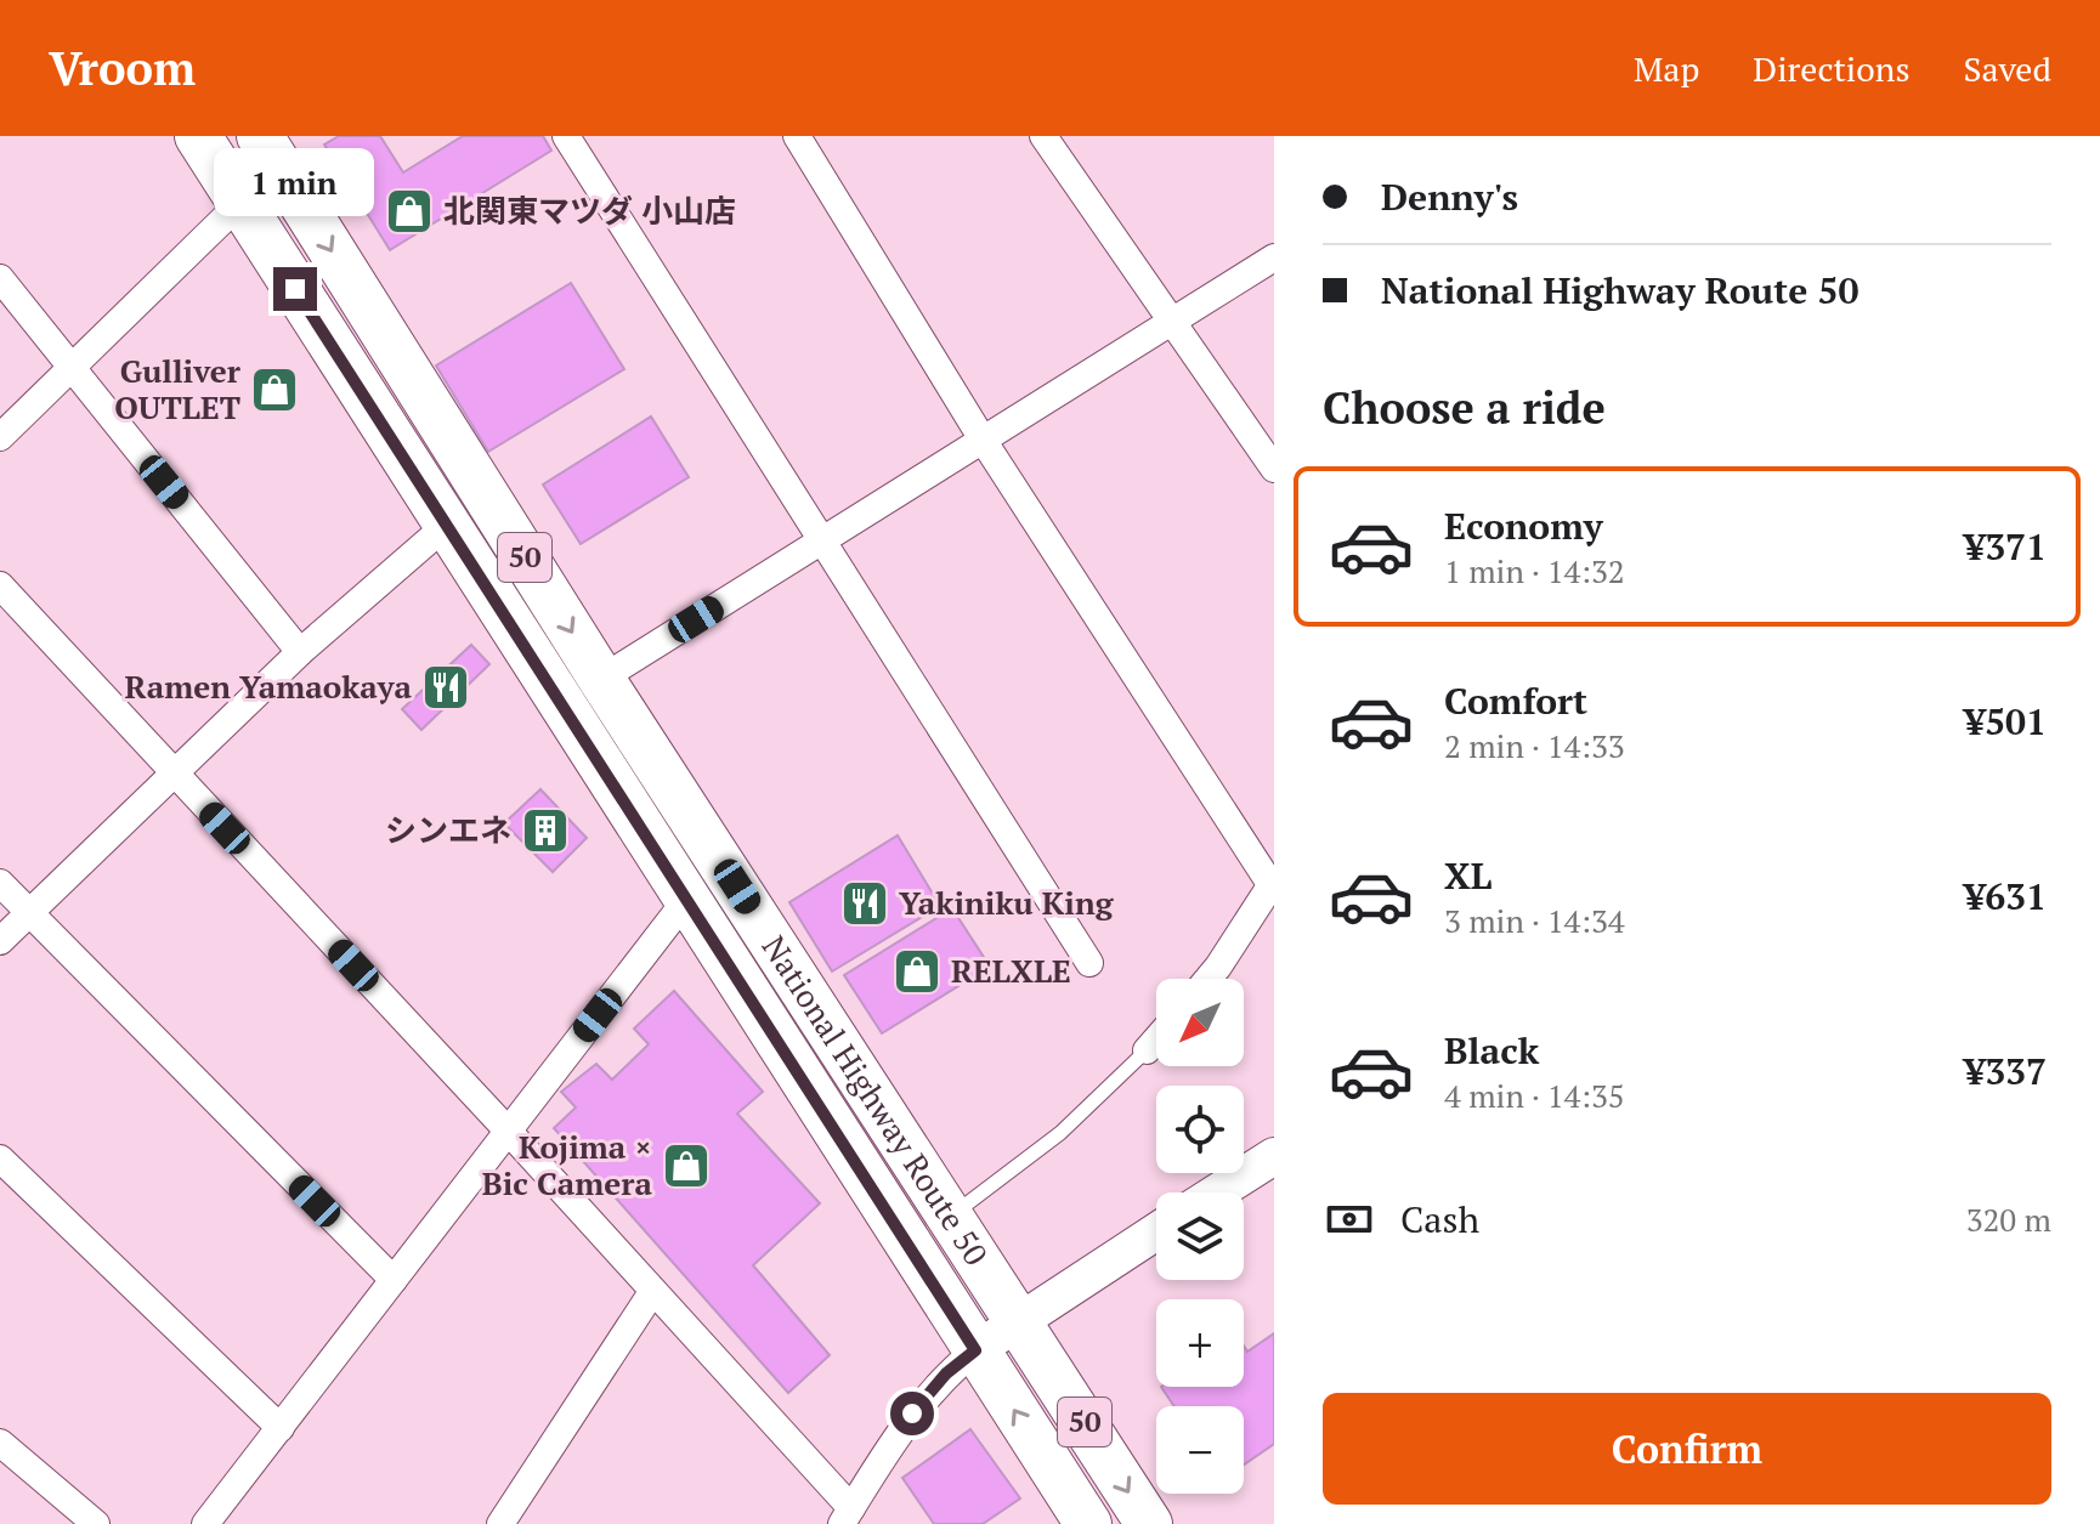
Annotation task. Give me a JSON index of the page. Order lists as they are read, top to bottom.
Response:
{
  "streets": {
    "highway": ["50", "National Highway Route 50"]
  },
  "places": {
    "shop": [
      "北関東マツダ 小山店",
      "Gulliver OUTLET",
      "RELXLE",
      "Kojima × Bic Camera"
    ],
    "restaurant": ["Ramen Yamaokaya", "Yakiniku King"],
    "building": ["シンエネ"]
  },
  "north": "bottom left",
  "page": {
    "header": "Vroom",
    "nav": ["Map", "Directions", "Saved"],
    "banner": ["Denny's", "National Highway Route 50"],
    "bubble": "1 min",
    "heading": "Choose a ride",
    "list": [
      {
        "name": "Economy",
        "note": "1 min · 14:32",
        "value": "¥371"
      },
      {
        "name": "Comfort",
        "note": "2 min · 14:33",
        "value": "¥501"
      },
      {
        "name": "XL",
        "note": "3 min · 14:34",
        "value": "¥631"
      },
      {
        "name": "Black",
        "note": "4 min · 14:35",
        "value": "¥337"
      }
    ],
    "map_buttons": ["+", "−"],
    "pay": ["Cash", "320 m"],
    "buttons": "Confirm"
  }
}
